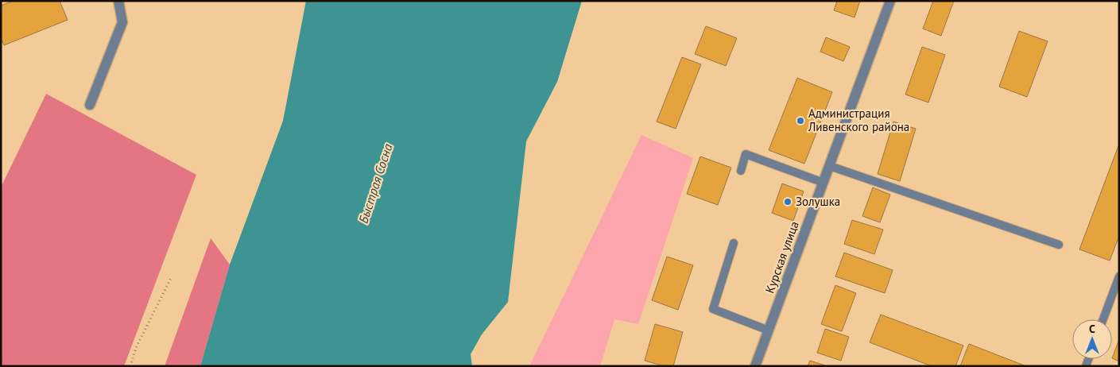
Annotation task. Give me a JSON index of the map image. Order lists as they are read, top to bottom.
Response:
{
  "streets": {
    "street": ["Курская улица"]
  },
  "water": ["Быстрая Сосна"],
  "places": ["Администрация Ливенского района", "Золушка"],
  "north": "top"
}
